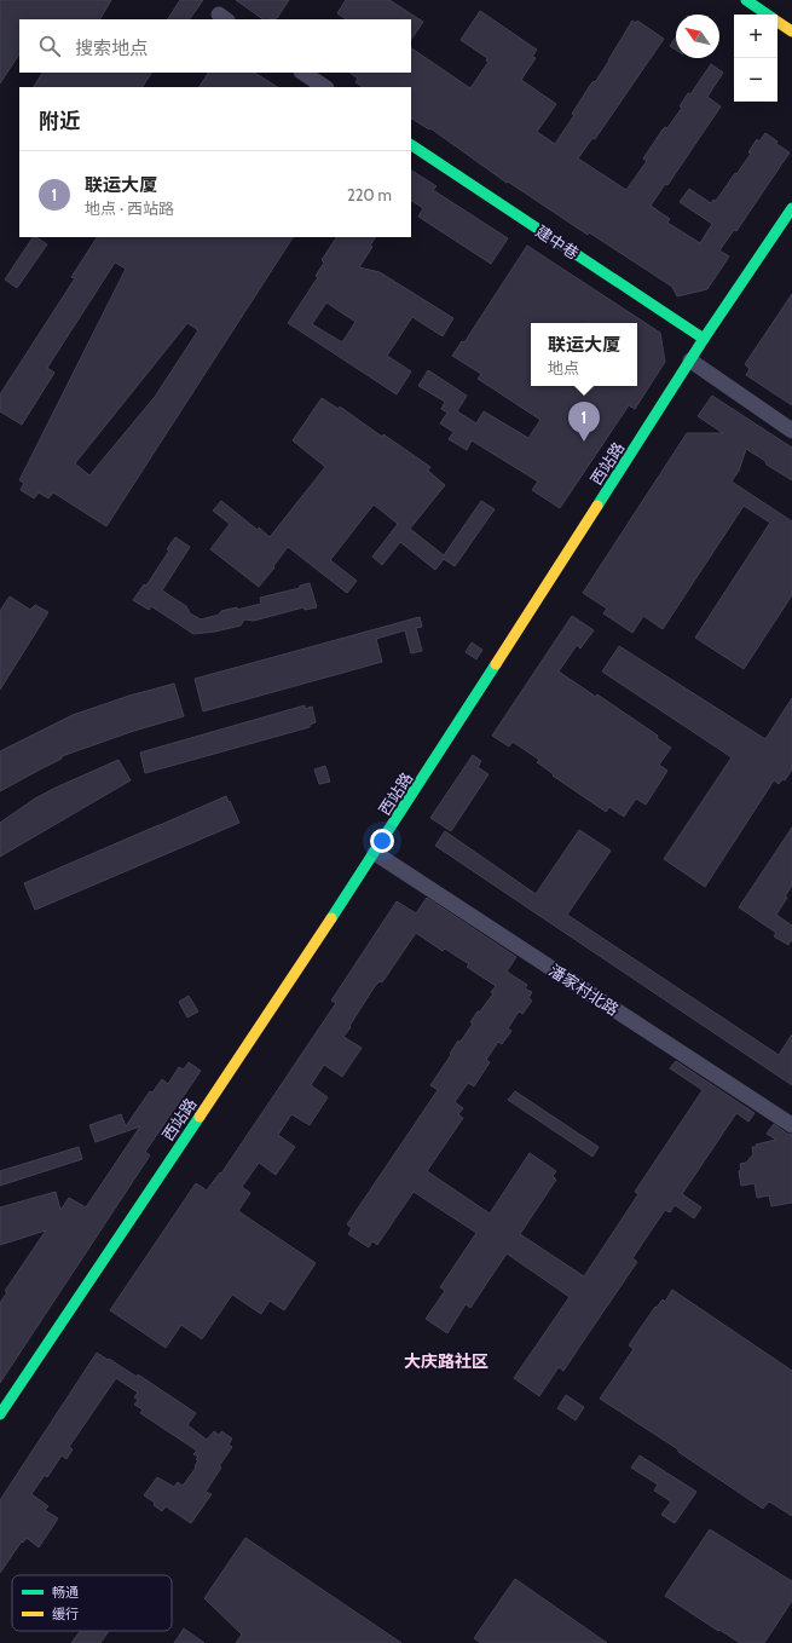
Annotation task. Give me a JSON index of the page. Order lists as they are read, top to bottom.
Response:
{
  "streets": {
    "street": ["建中巷", "西站路", "潘家村北路"]
  },
  "crossings": [
    ["建中巷", "西站路"],
    ["西站路", "潘家村北路"]
  ],
  "districts": ["大庆路社区"],
  "legend": ["畅通", "缓行"],
  "north": "top left",
  "page": {
    "map_buttons": ["+", "−"],
    "search": "搜索地点",
    "heading": "附近",
    "list": [
      {
        "mark": "1",
        "name": "联运大厦",
        "note": "地点 · 西站路",
        "value": "220 m"
      }
    ],
    "popup": ["联运大厦", "地点"],
    "pins": "1"
  }
}
